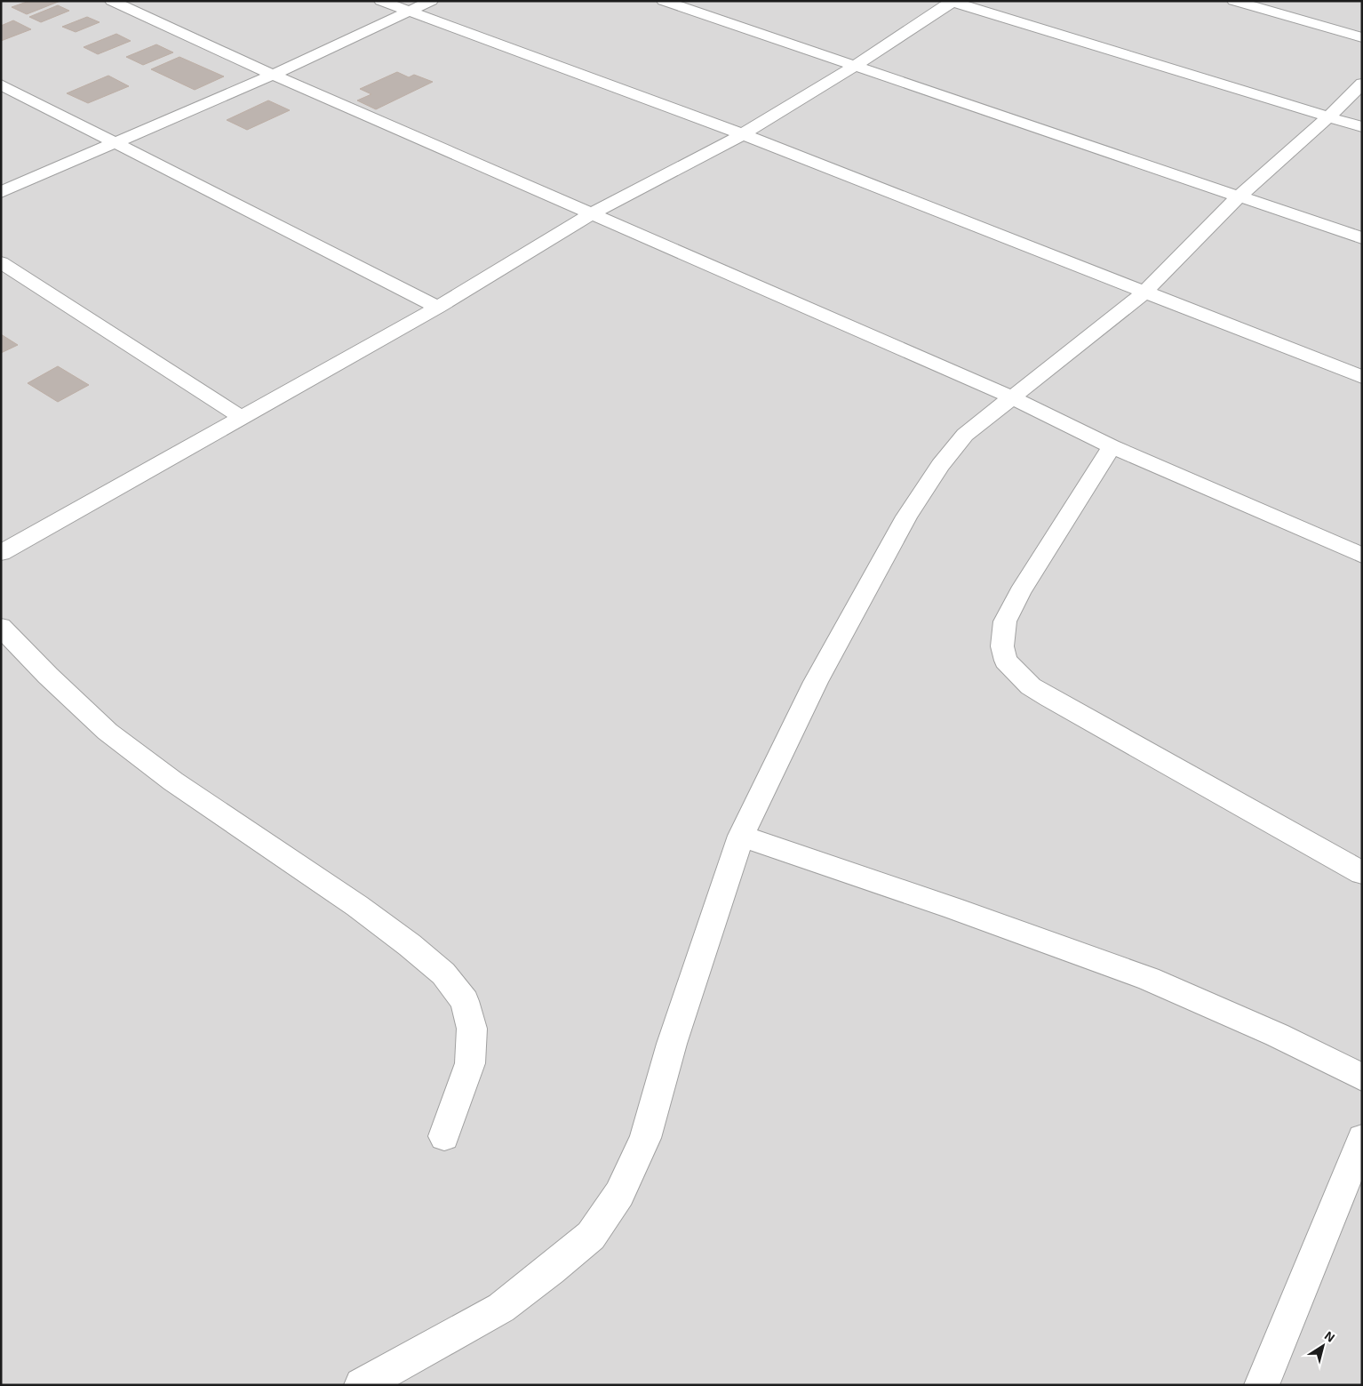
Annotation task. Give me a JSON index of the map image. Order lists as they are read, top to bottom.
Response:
{
  "north": "top right"
}
